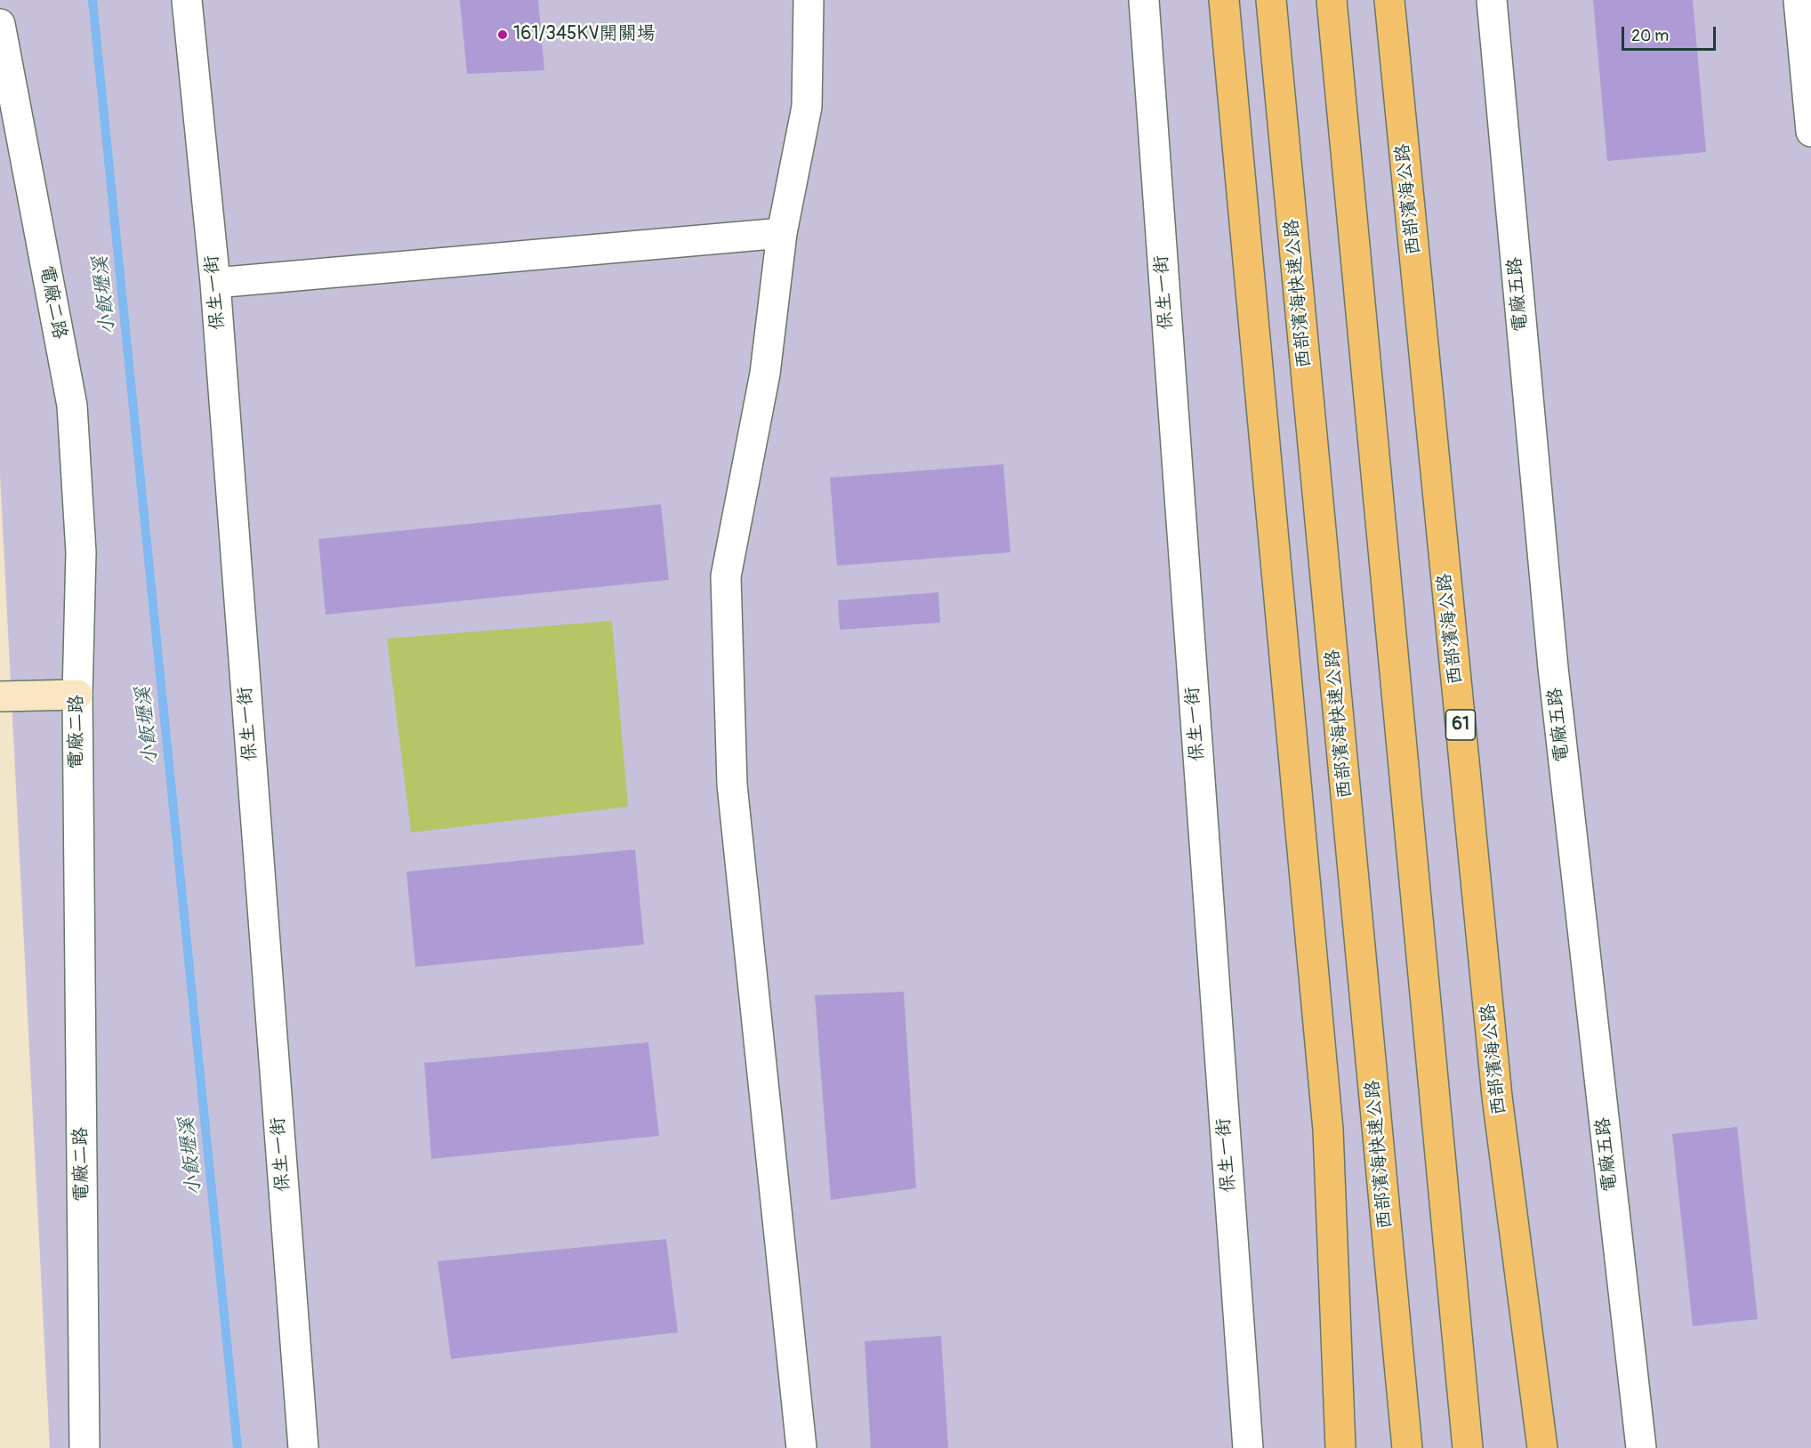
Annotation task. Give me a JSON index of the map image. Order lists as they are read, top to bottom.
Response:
{
  "streets": {
    "main road": ["西部濱海公路", "西部濱海快速公路", "61"],
    "street": ["保生一街", "電廠五路", "電廠二路"]
  },
  "water": ["小飯壢溪"],
  "places": ["161/345KV開關場"],
  "scale_bar": "20 m"
}
